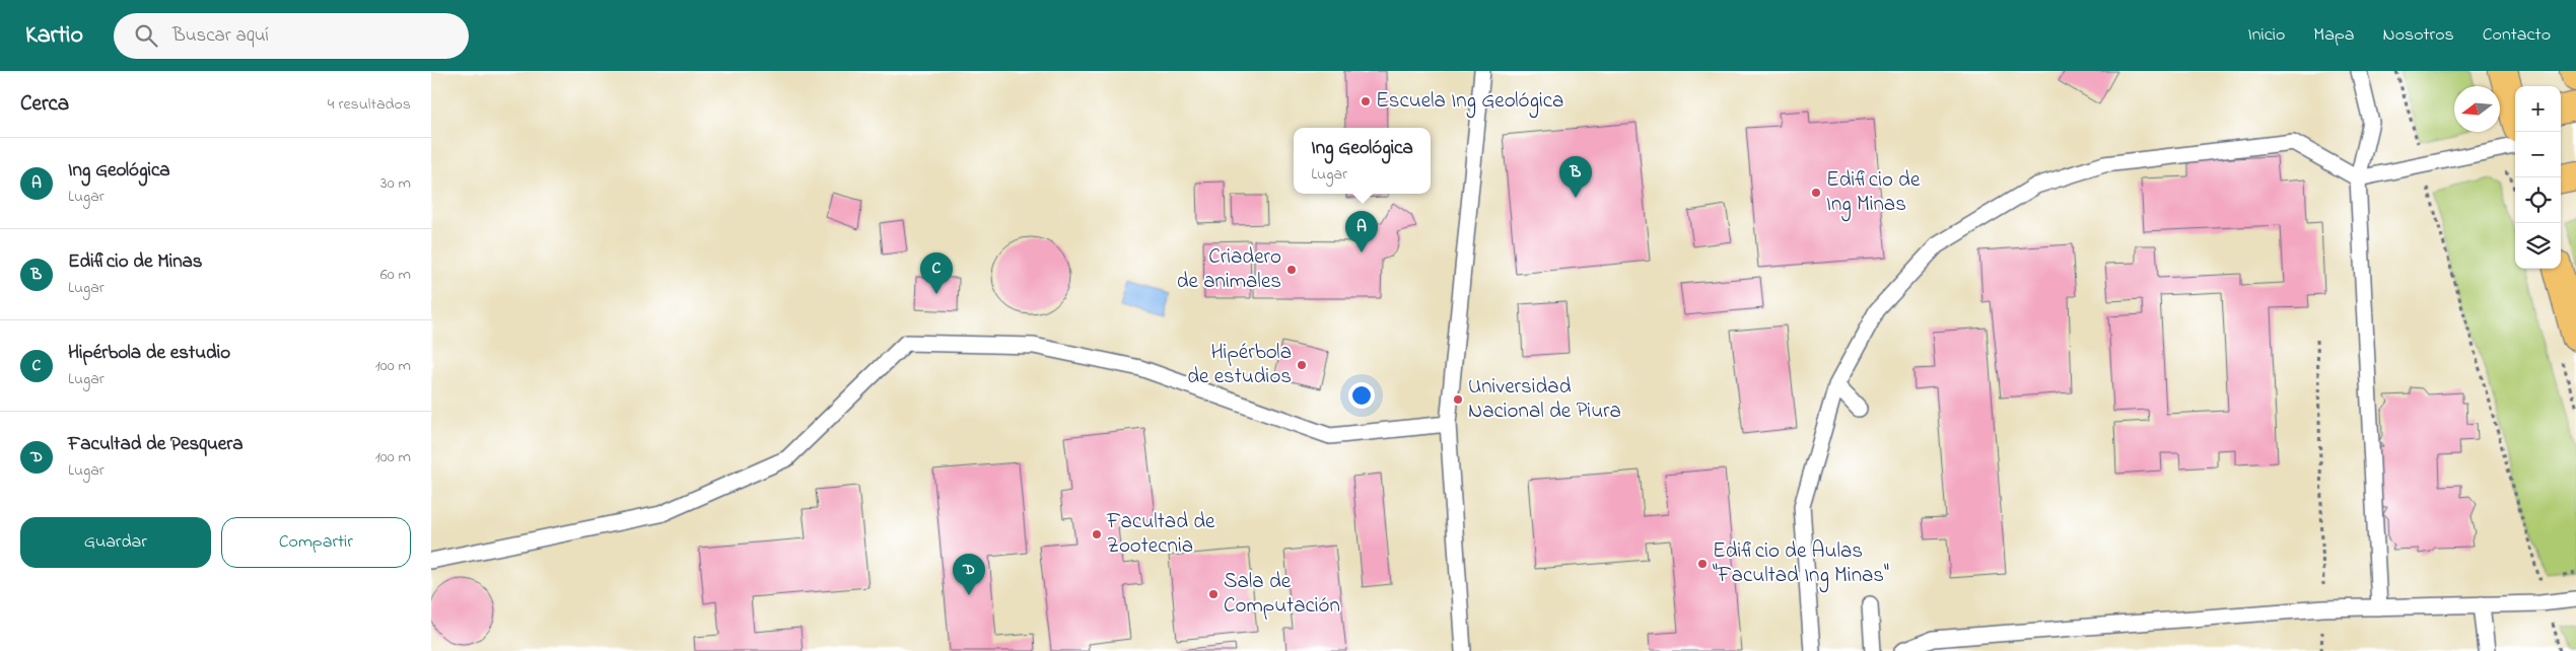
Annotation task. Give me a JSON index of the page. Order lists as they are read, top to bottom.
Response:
{
  "places": [
    "Escuela Ing Geológica",
    "Edificio de Ing Minas",
    "Criadero de animales",
    "Hipérbola de estudios",
    "Universidad Nacional de Piura",
    "Facultad de Zootecnia",
    "Edificio de Aulas \"Facultad Ing Minas\"",
    "Sala de Computación"
  ],
  "north": "left",
  "page": {
    "header": "Kartio",
    "search": "Buscar aquí",
    "nav": [
      "Inicio",
      "Mapa",
      "Nosotros",
      "Contacto"
    ],
    "heading": ["Cerca", "4 resultados"],
    "map_buttons": ["+", "−"],
    "popup": ["Ing Geológica", "Lugar"],
    "list": [
      {
        "mark": "A",
        "name": "Ing Geológica",
        "note": "Lugar",
        "value": "30 m"
      },
      {
        "mark": "B",
        "name": "Edificio de Minas",
        "note": "Lugar",
        "value": "60 m"
      },
      {
        "mark": "C",
        "name": "Hipérbola de estudio",
        "note": "Lugar",
        "value": "100 m"
      },
      {
        "mark": "D",
        "name": "Facultad de Pesquera",
        "note": "Lugar",
        "value": "100 m"
      }
    ],
    "pins": [
      "B",
      "A",
      "C",
      "D"
    ],
    "buttons": ["Guardar", "Compartir"]
  }
}
